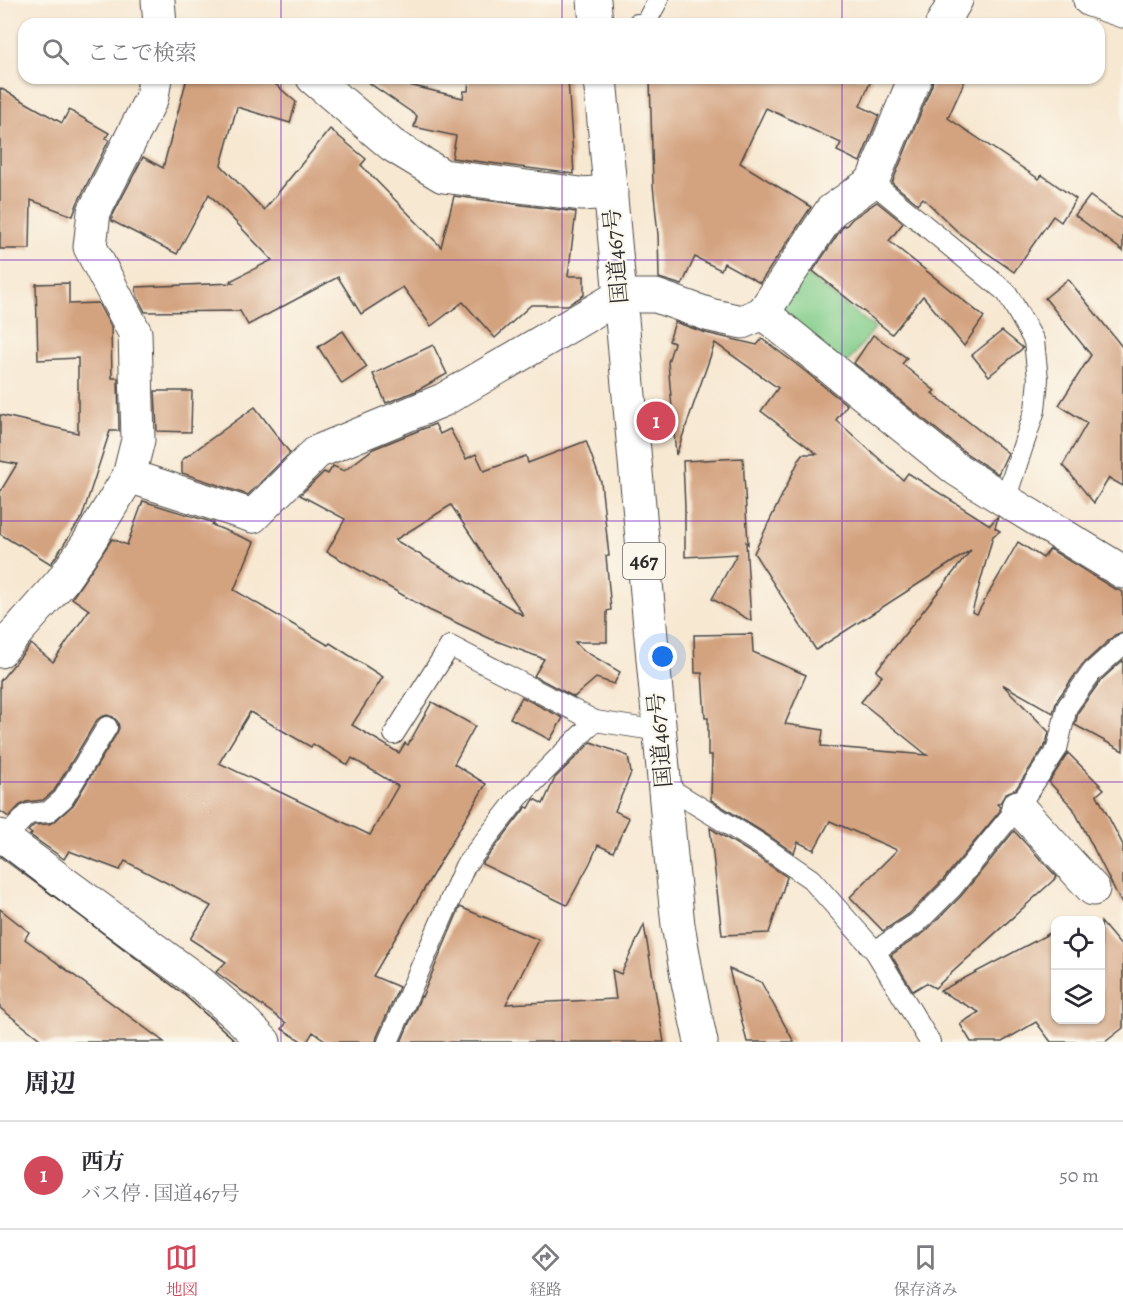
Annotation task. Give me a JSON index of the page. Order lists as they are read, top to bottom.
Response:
{
  "streets": {
    "main road": ["国道467号", "467"]
  },
  "page": {
    "search": "ここで検索",
    "pins": "1",
    "heading": "周辺",
    "list": [
      {
        "mark": "1",
        "name": "西方",
        "note": "バス停 · 国道467号",
        "value": "50 m"
      }
    ],
    "nav": ["地図", "経路", "保存済み"]
  }
}
